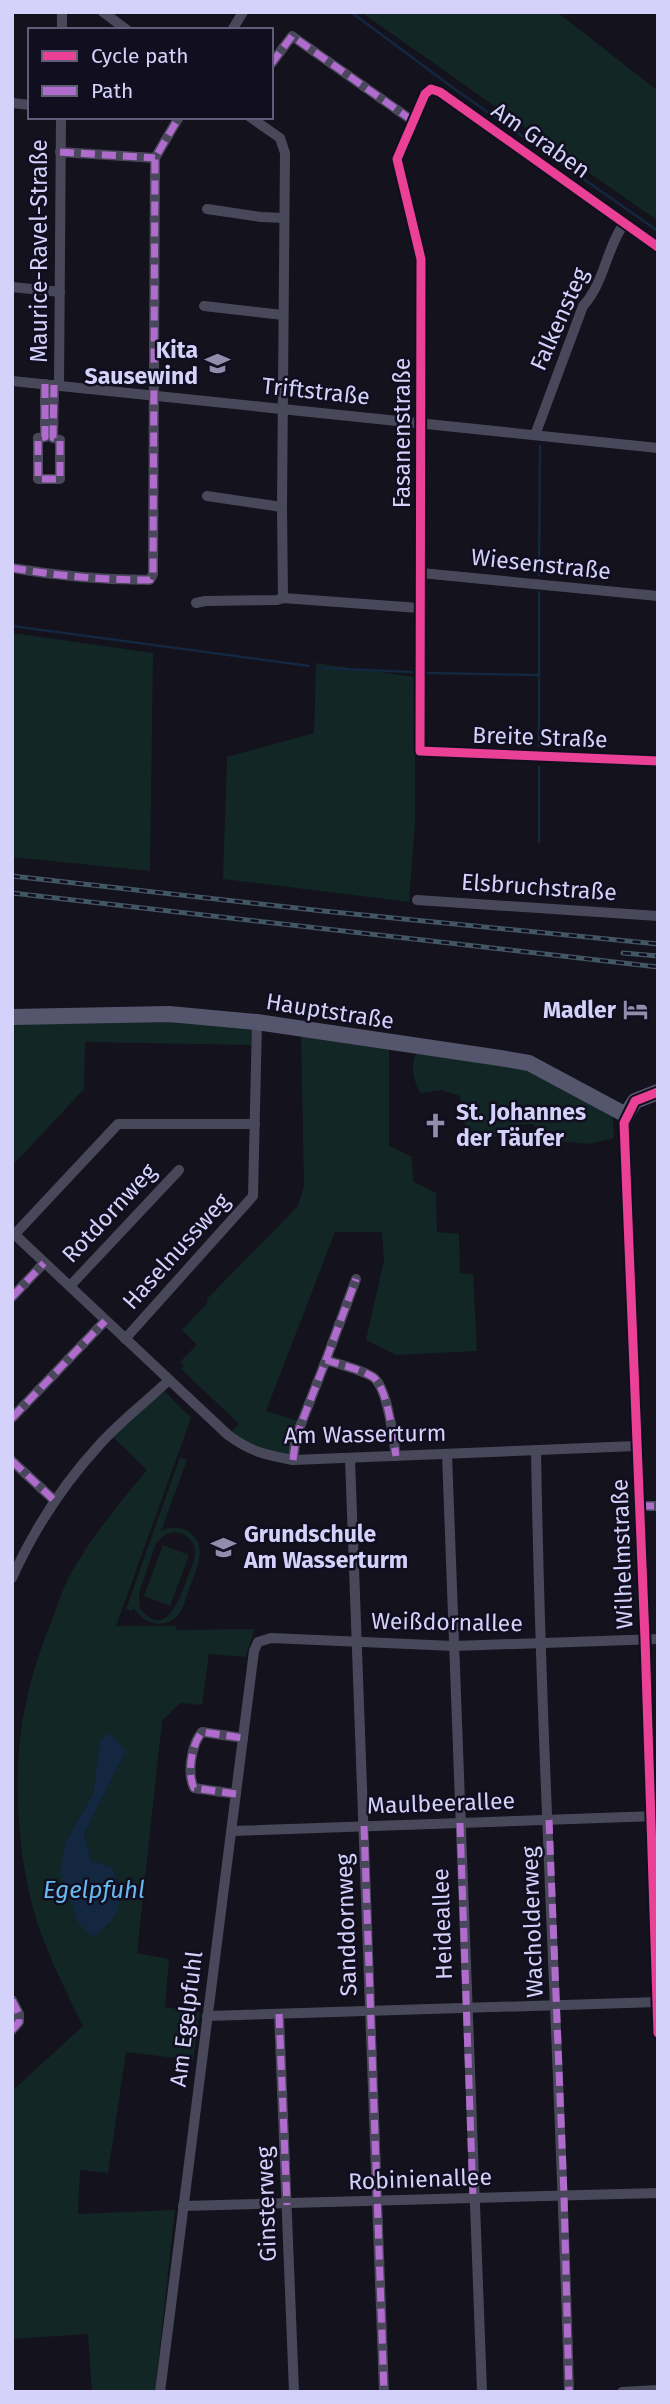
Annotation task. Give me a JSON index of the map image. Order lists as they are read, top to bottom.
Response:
{
  "streets": {
    "street": [
      "Am Graben",
      "Maurice-Ravel-Straße",
      "Falkensteg",
      "Triftstraße",
      "Fasanenstraße",
      "Wiesenstraße",
      "Breite Straße",
      "Elsbruchstraße",
      "Hauptstraße",
      "Rotdornweg",
      "Haselnussweg",
      "Am Wasserturm",
      "Wilhelmstraße",
      "Weißdornallee",
      "Maulbeerallee",
      "Wacholderweg",
      "Heideallee",
      "Sanddornweg",
      "Am Egelpfuhl",
      "Robinienallee",
      "Ginsterweg"
    ]
  },
  "crossings": [
    ["Am Graben", "Falkensteg"],
    ["Am Graben", "Fasanenstraße"],
    ["Maurice-Ravel-Straße", "Triftstraße"],
    ["Falkensteg", "Triftstraße"],
    ["Triftstraße", "Fasanenstraße"],
    ["Fasanenstraße", "Wiesenstraße"],
    ["Fasanenstraße", "Breite Straße"],
    ["Hauptstraße", "Haselnussweg"],
    ["Hauptstraße", "Wilhelmstraße"],
    ["Rotdornweg", "Am Wasserturm"],
    ["Haselnussweg", "Am Wasserturm"],
    ["Am Wasserturm", "Wilhelmstraße"],
    ["Am Wasserturm", "Wacholderweg"],
    ["Am Wasserturm", "Heideallee"],
    ["Am Wasserturm", "Sanddornweg"],
    ["Wilhelmstraße", "Weißdornallee"],
    ["Wilhelmstraße", "Maulbeerallee"],
    ["Weißdornallee", "Wacholderweg"],
    ["Weißdornallee", "Heideallee"],
    ["Weißdornallee", "Sanddornweg"],
    ["Weißdornallee", "Am Egelpfuhl"],
    ["Maulbeerallee", "Wacholderweg"],
    ["Maulbeerallee", "Heideallee"],
    ["Maulbeerallee", "Sanddornweg"],
    ["Maulbeerallee", "Am Egelpfuhl"],
    ["Wacholderweg", "Robinienallee"],
    ["Heideallee", "Robinienallee"],
    ["Sanddornweg", "Robinienallee"],
    ["Am Egelpfuhl", "Robinienallee"],
    ["Robinienallee", "Ginsterweg"]
  ],
  "water": ["Egelpfuhl"],
  "places": {
    "school or university": ["Kita Sausewind", "Grundschule Am Wasserturm"],
    "hotel": ["Madler"],
    "church": ["St. Johannes der Täufer"]
  },
  "legend": ["Cycle path", "Path"]
}
